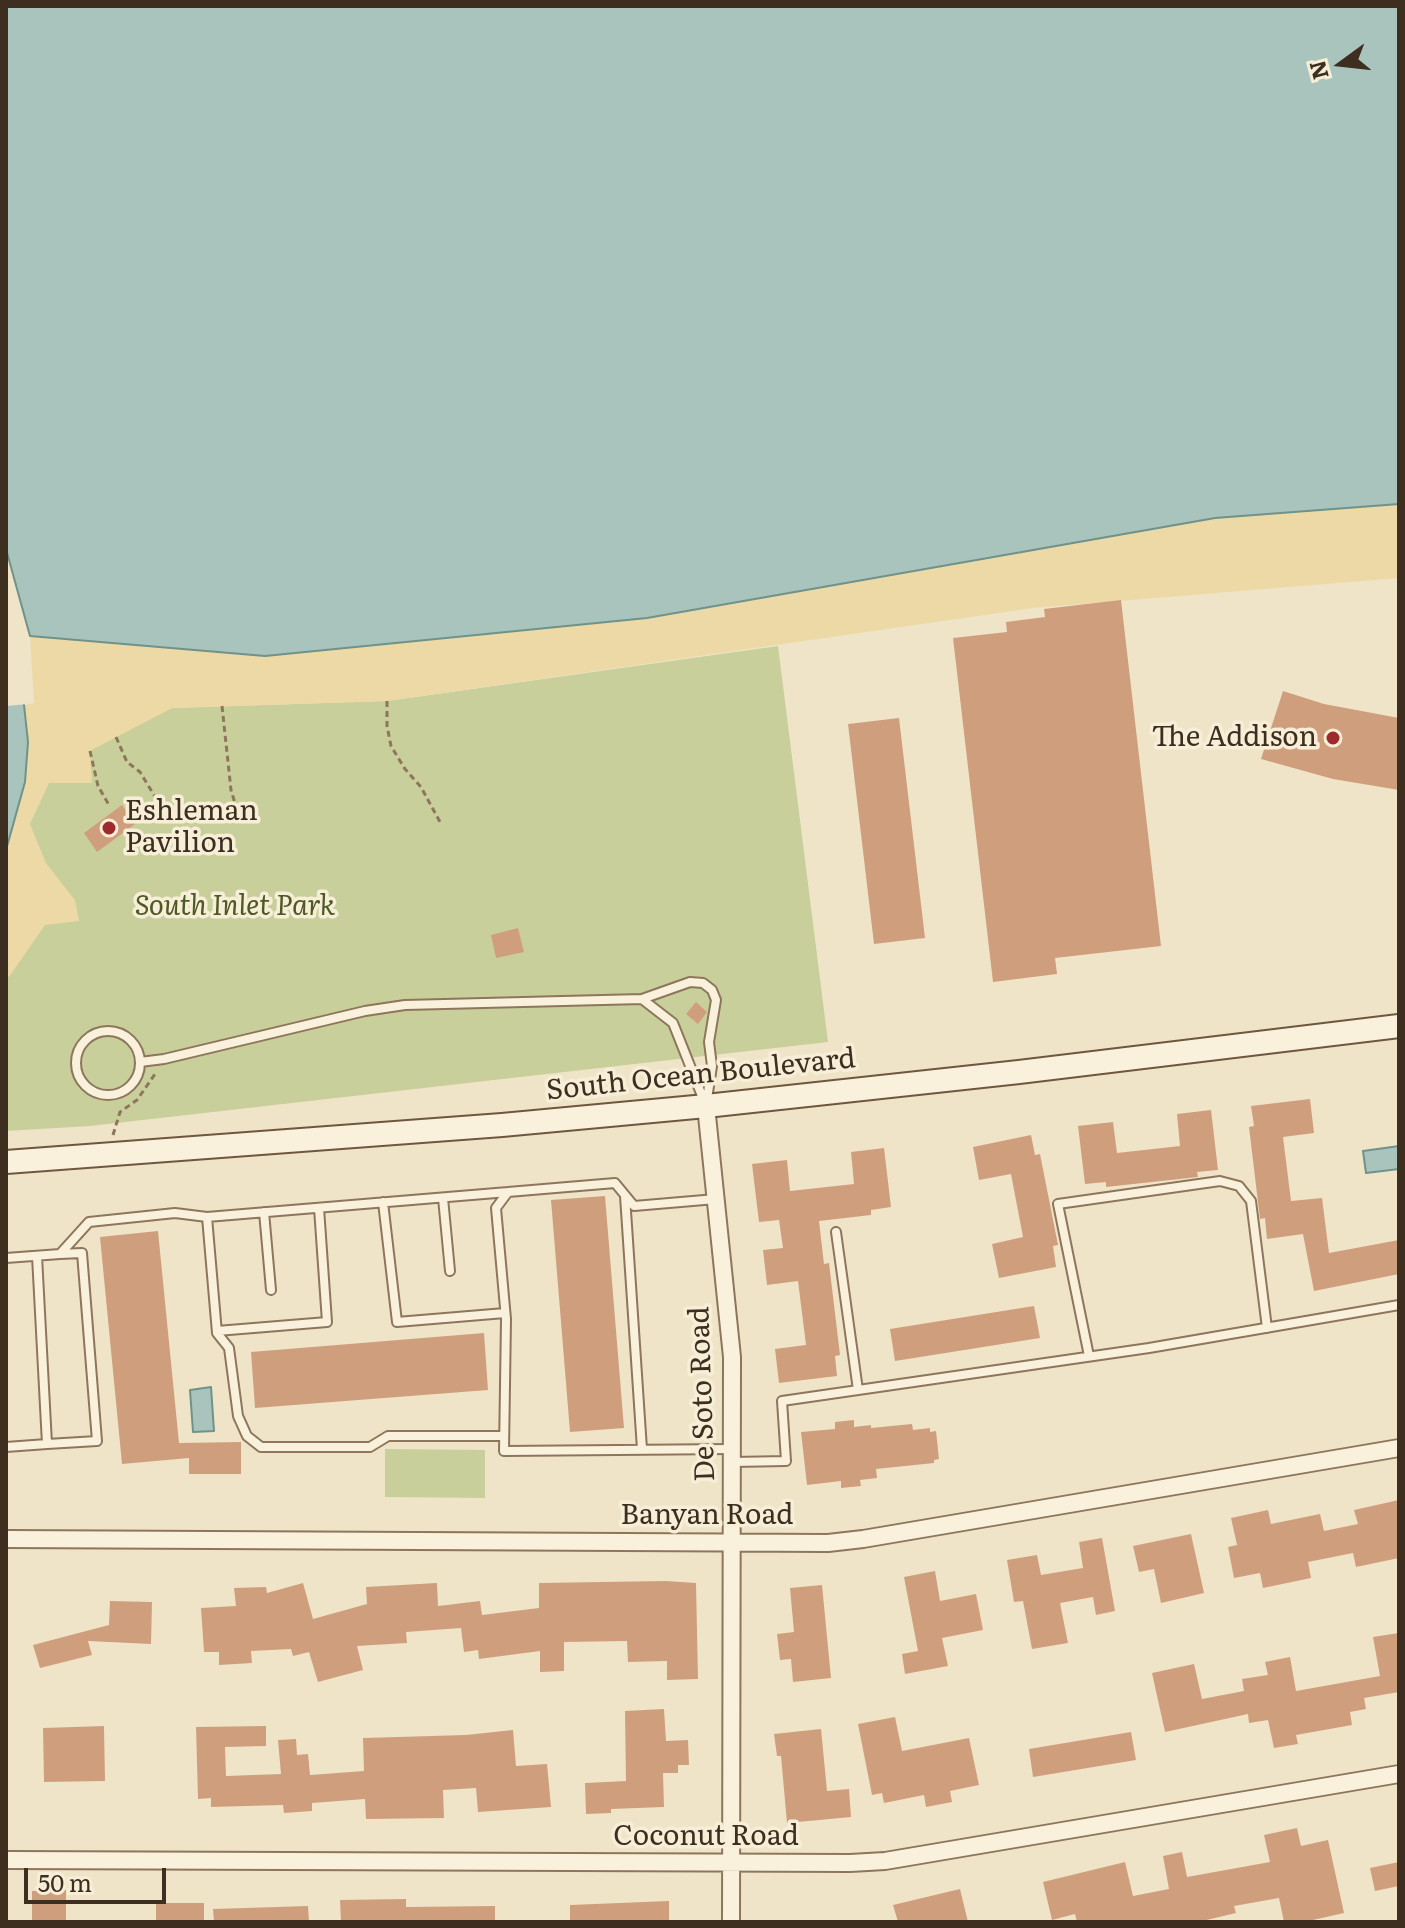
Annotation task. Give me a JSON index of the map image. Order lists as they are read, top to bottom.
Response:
{
  "streets": {
    "main road": ["South Ocean Boulevard"],
    "street": ["De Soto Road", "Banyan Road", "Coconut Road"]
  },
  "crossings": [
    ["South Ocean Boulevard", "De Soto Road"],
    ["De Soto Road", "Banyan Road"],
    ["De Soto Road", "Coconut Road"]
  ],
  "parks": ["South Inlet Park"],
  "places": ["The Addison", "Eshleman Pavilion"],
  "scale_bar": "50 m",
  "north": "left"
}
